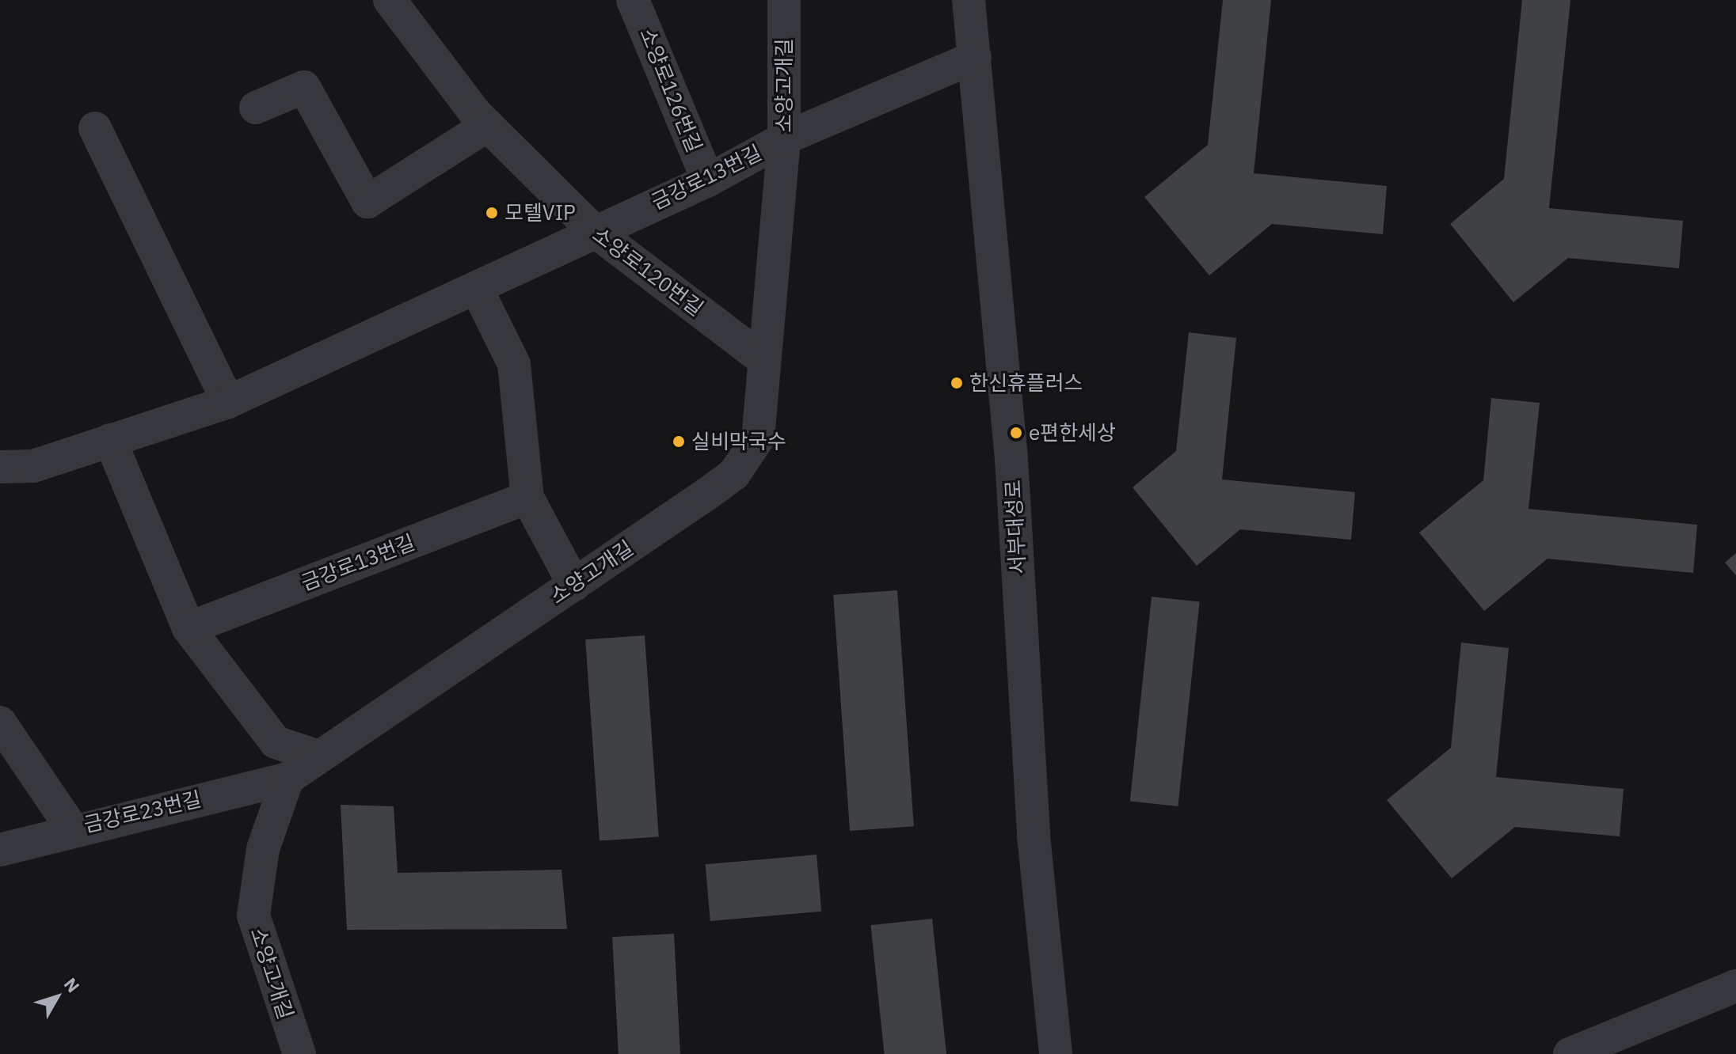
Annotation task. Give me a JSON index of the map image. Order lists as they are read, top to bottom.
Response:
{
  "streets": {
    "street": [
      "소양고개길",
      "소양로126번길",
      "금강로13번길",
      "소양로120번길",
      "서부대성로",
      "금강로23번길"
    ]
  },
  "crossings": [
    ["소양고개길", "금강로13번길"],
    ["소양고개길", "소양로120번길"],
    ["소양고개길", "금강로23번길"],
    ["소양로126번길", "금강로13번길"],
    ["금강로13번길", "소양로120번길"],
    ["금강로13번길", "서부대성로"]
  ],
  "places": [
    "모텔VIP",
    "한신휴플러스",
    "e편한세상",
    "실비막국수"
  ],
  "north": "top right"
}
